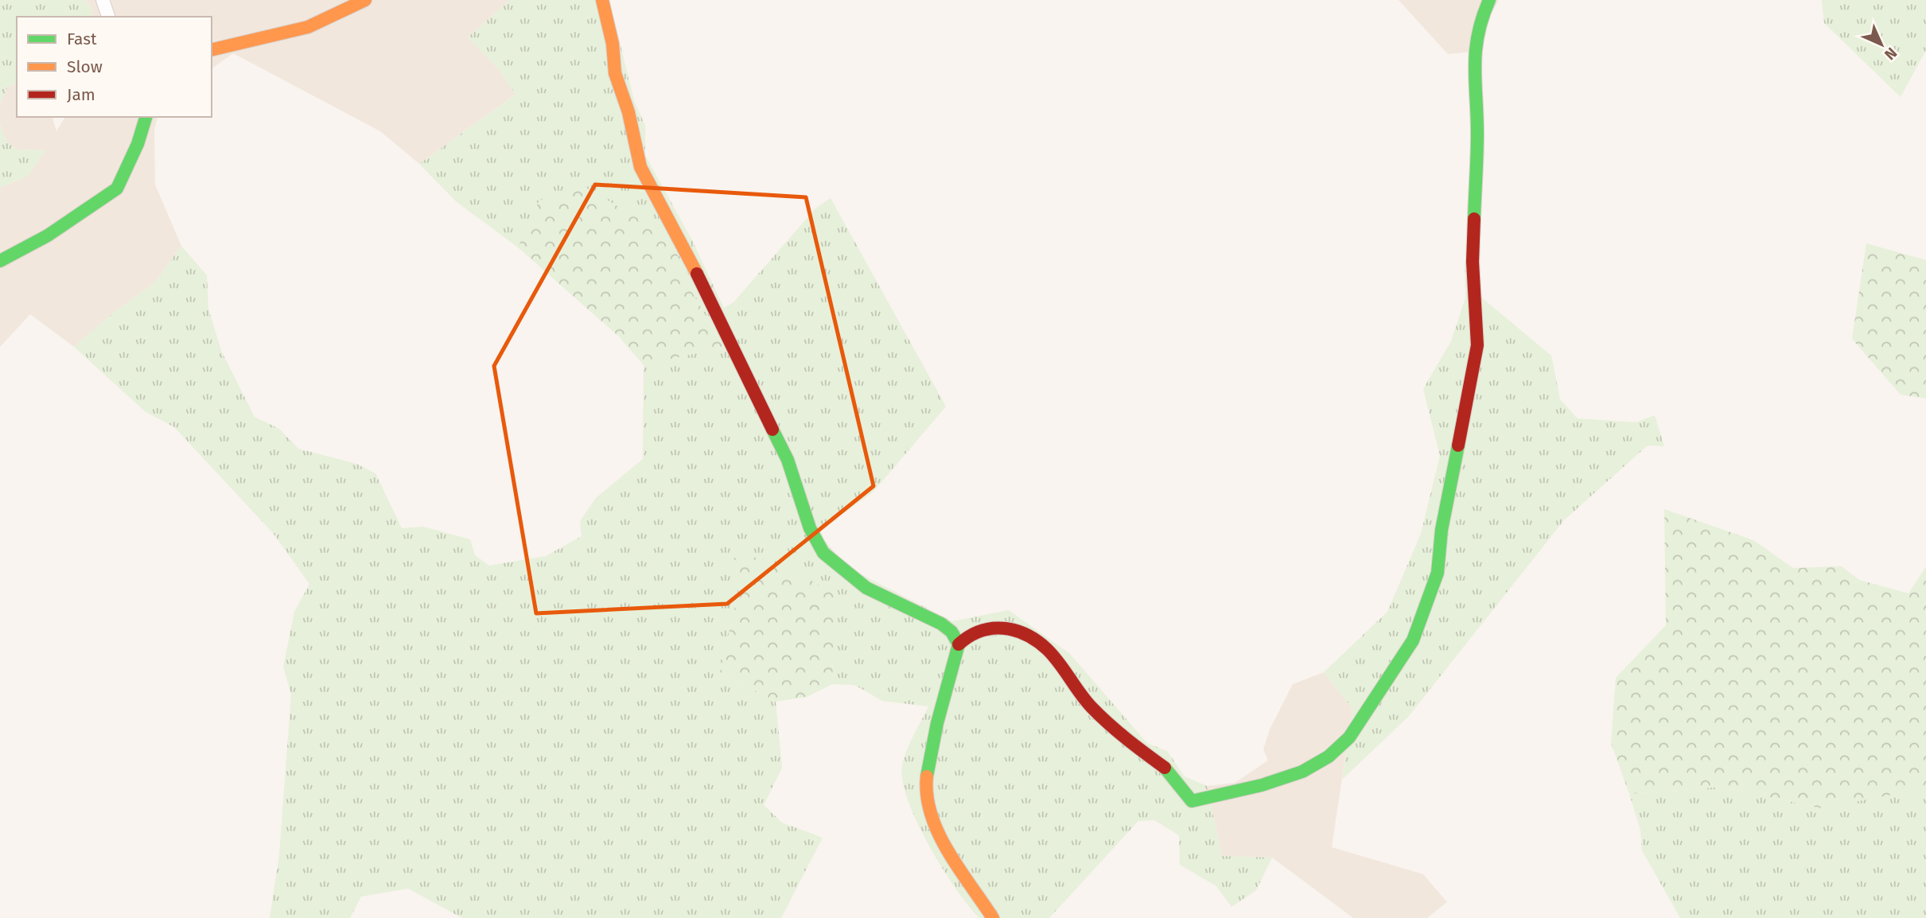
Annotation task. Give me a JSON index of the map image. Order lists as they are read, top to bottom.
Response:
{
  "legend": ["Fast", "Slow", "Jam"],
  "north": "bottom right"
}
